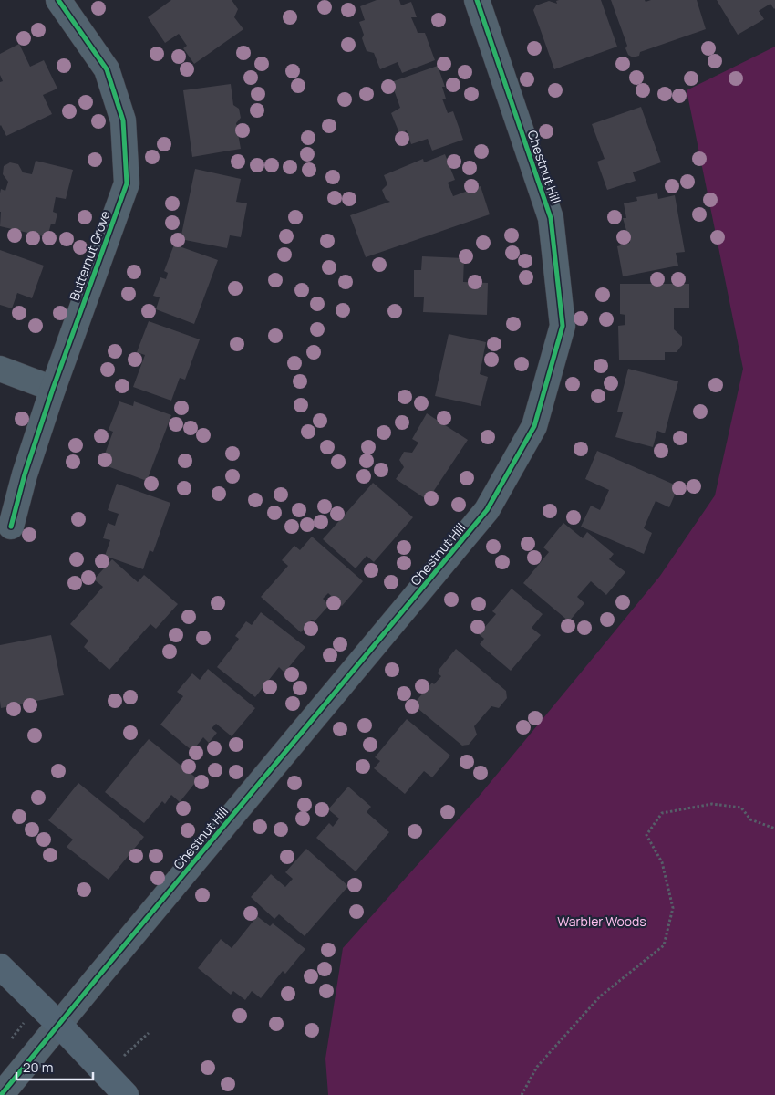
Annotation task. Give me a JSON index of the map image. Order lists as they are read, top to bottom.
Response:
{
  "streets": {
    "street": ["Chestnut Hill", "Butternut Grove"]
  },
  "parks": ["Warbler Woods"],
  "scale_bar": "20 m"
}
